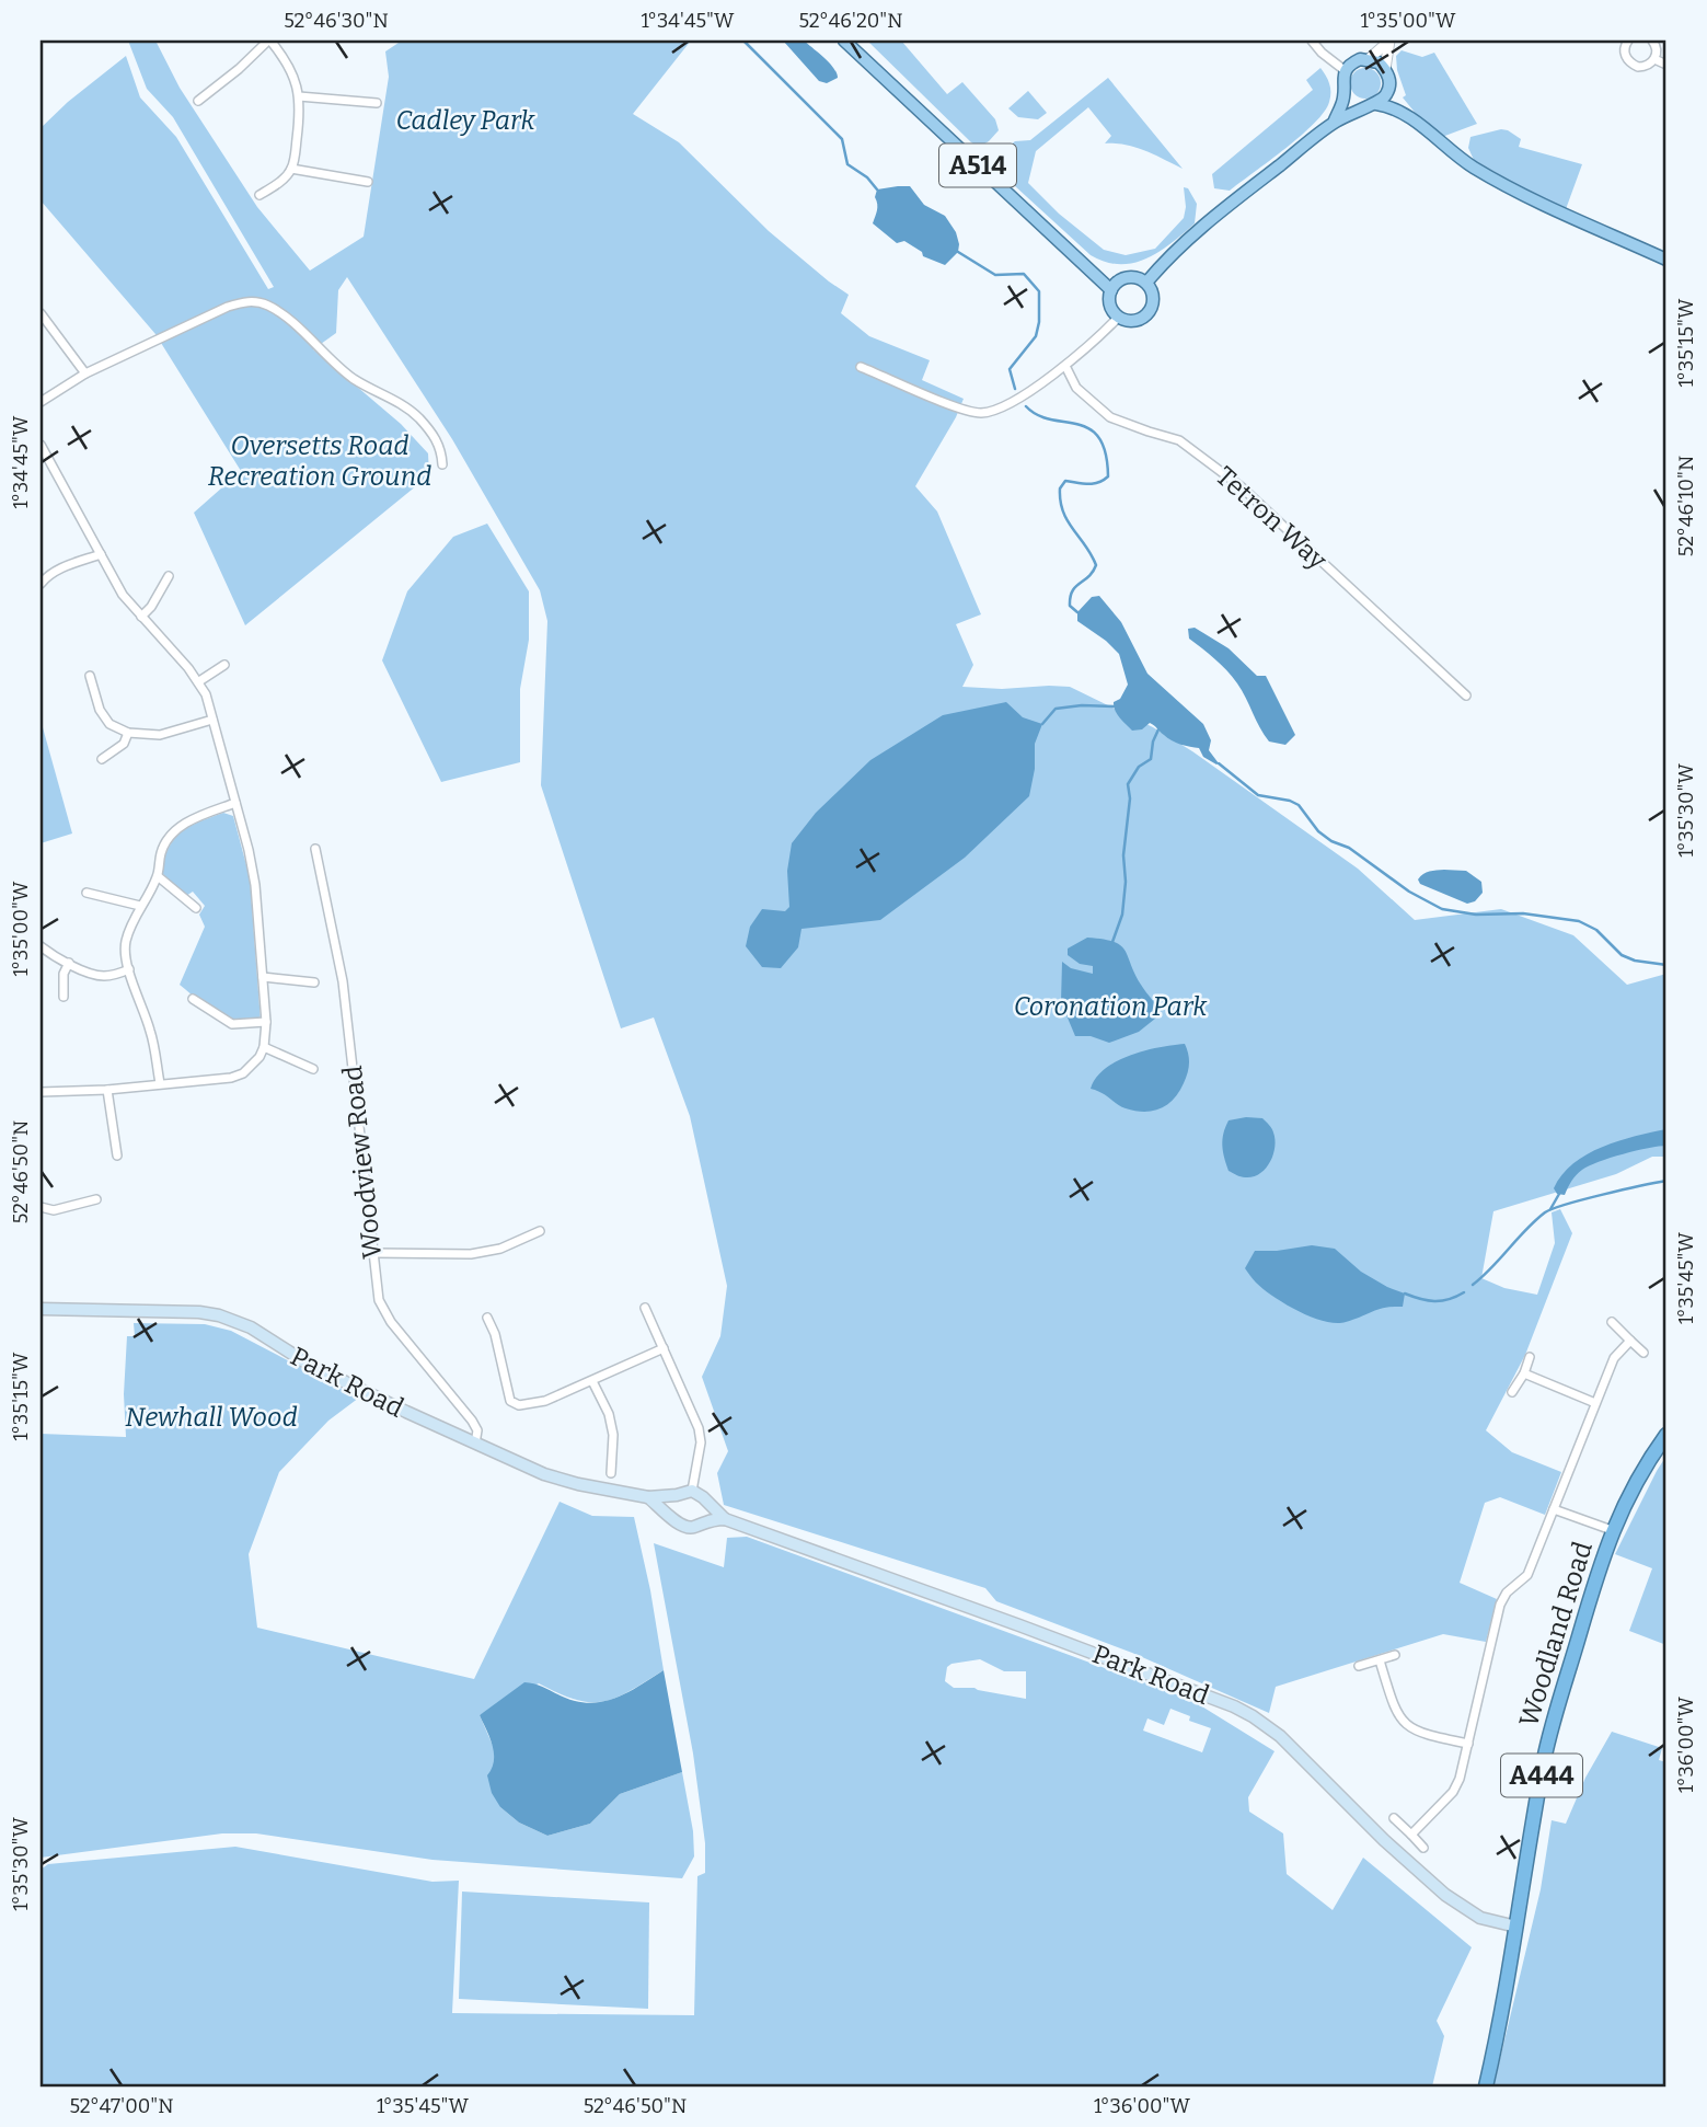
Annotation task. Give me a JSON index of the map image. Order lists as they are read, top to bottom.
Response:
{
  "streets": {
    "highway": ["Woodland Road", "A444"],
    "main road": ["A514", "Park Road"],
    "street": ["Tetron Way", "Woodview Road"]
  },
  "crossings": [
    ["Woodview Road", "Park Road"],
    ["Park Road", "Woodland Road"]
  ],
  "parks": [
    "Cadley Park",
    "Oversetts Road Recreation Ground",
    "Coronation Park",
    "Newhall Wood"
  ],
  "coordinates": [
    "52°46'30\"N",
    "1°34'45\"W",
    "52°46'20\"N",
    "1°35'00\"W",
    "1°35'15\"W",
    "52°46'10\"N",
    "1°35'30\"W",
    "52°46'50\"N",
    "1°35'45\"W",
    "1°36'00\"W",
    "52°47'00\"N"
  ]
}
